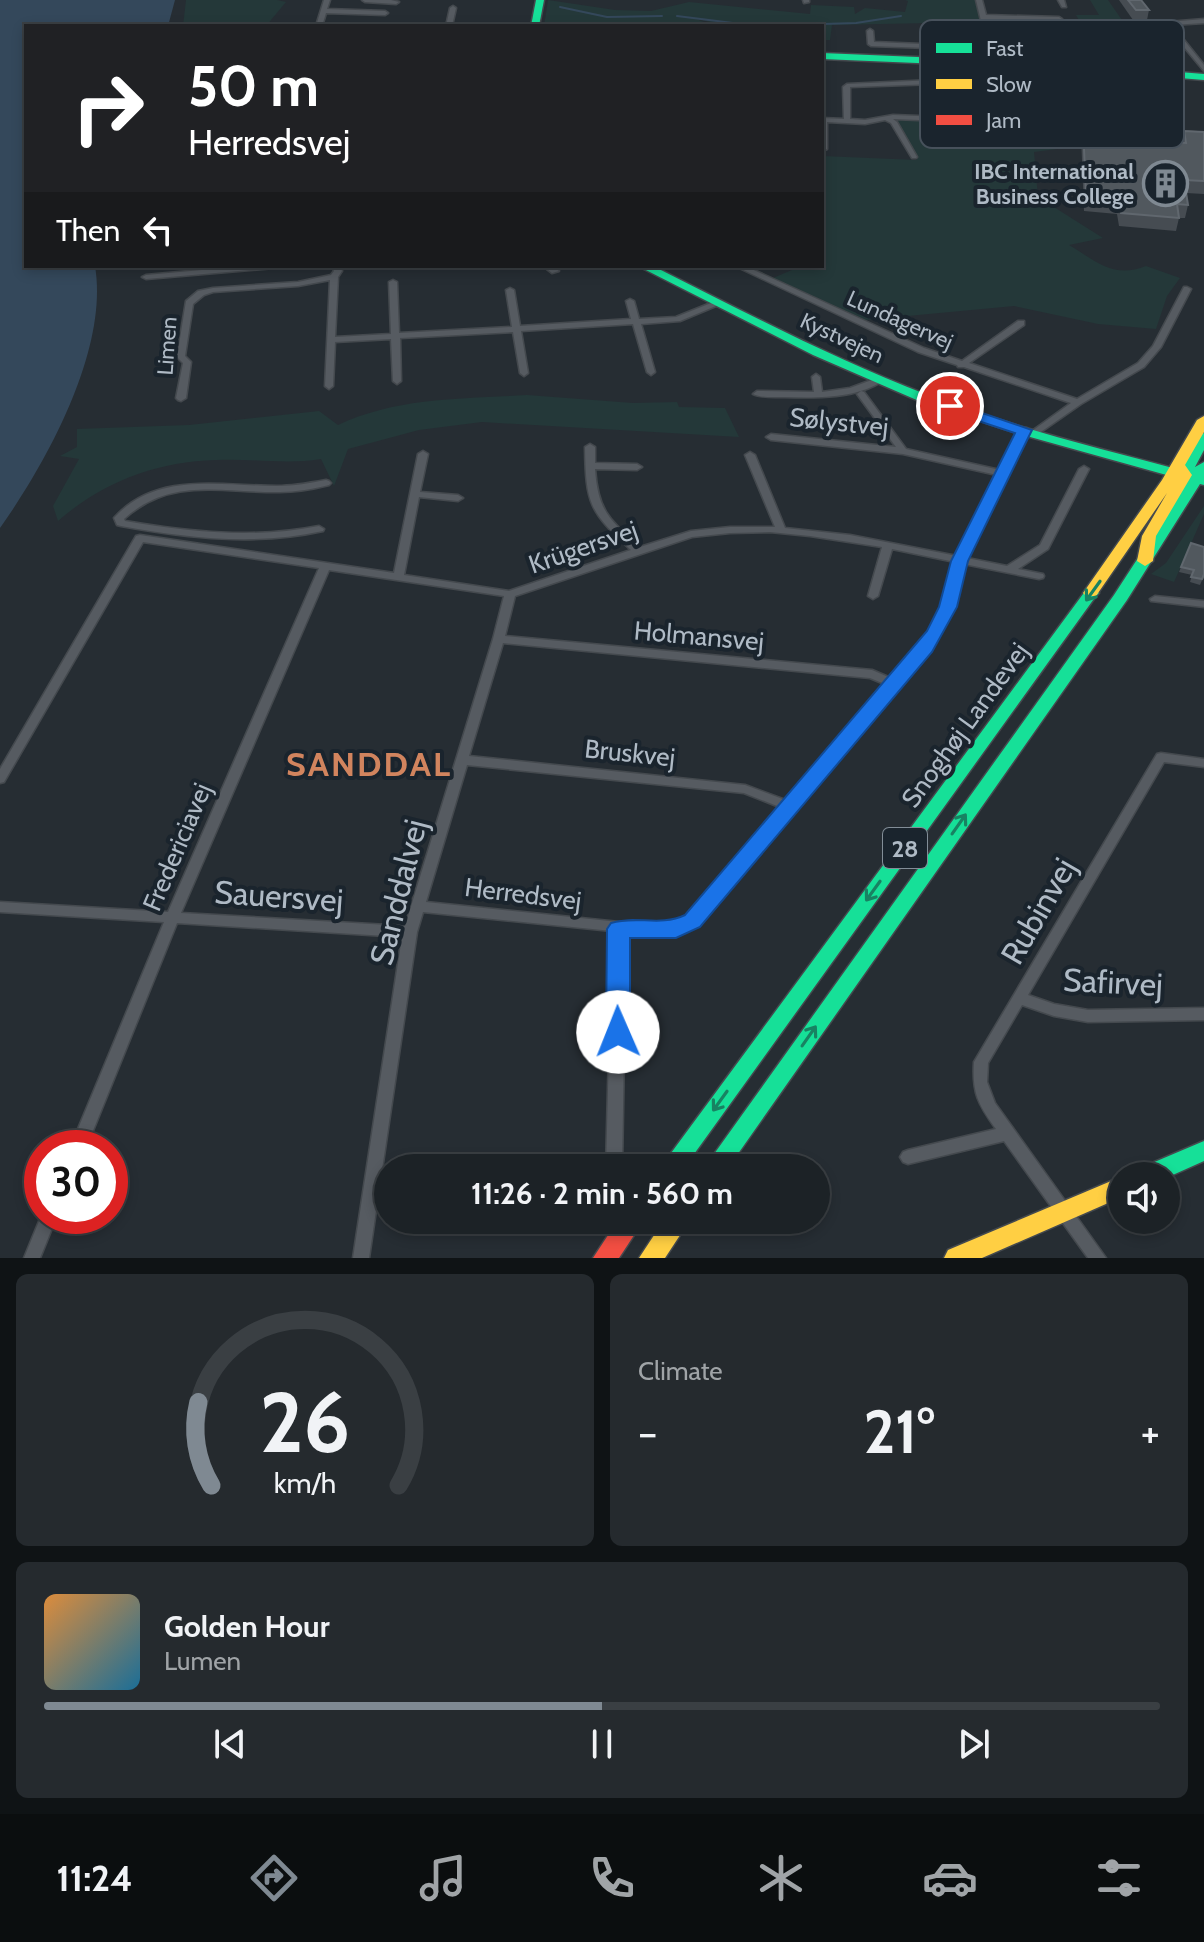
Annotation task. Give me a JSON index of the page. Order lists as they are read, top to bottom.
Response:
{
  "streets": {
    "main road": ["Kystvejen", "Snoghøj Landevej", "28"],
    "street": [
      "Lundagervej",
      "Limen",
      "Sølystvej",
      "Krügersvej",
      "Holmansvej",
      "Bruskvej",
      "Fredericiavej",
      "Sanddalvej",
      "Herredsvej",
      "Sauersvej",
      "Rubinvej",
      "Safirvej"
    ]
  },
  "crossings": [
    ["Kystvejen", "Snoghøj Landevej"],
    ["Kystvejen", "Herredsvej"],
    ["Sølystvej", "Herredsvej"],
    ["Krügersvej", "Fredericiavej"],
    ["Krügersvej", "Sanddalvej"],
    ["Krügersvej", "Herredsvej"],
    ["Holmansvej", "Sanddalvej"],
    ["Holmansvej", "Herredsvej"],
    ["Bruskvej", "Sanddalvej"],
    ["Bruskvej", "Herredsvej"],
    ["Fredericiavej", "Sauersvej"],
    ["Sanddalvej", "Herredsvej"],
    ["Sanddalvej", "Sauersvej"],
    ["Rubinvej", "Safirvej"]
  ],
  "districts": ["SANDDAL"],
  "places": {
    "building": ["IBC International Business College"]
  },
  "legend": ["Fast", "Slow", "Jam"],
  "page": {
    "turn": ["50 m", "Herredsvej"],
    "then": "Then",
    "limit": "30",
    "trip": "11:26 · 2 min · 560 m",
    "tile": "Climate",
    "heat": ["−", "21°", "+"],
    "song": ["Golden Hour", "Lumen"],
    "tabs": "11:24",
    "gauge": ["26", "km/h"]
  }
}
